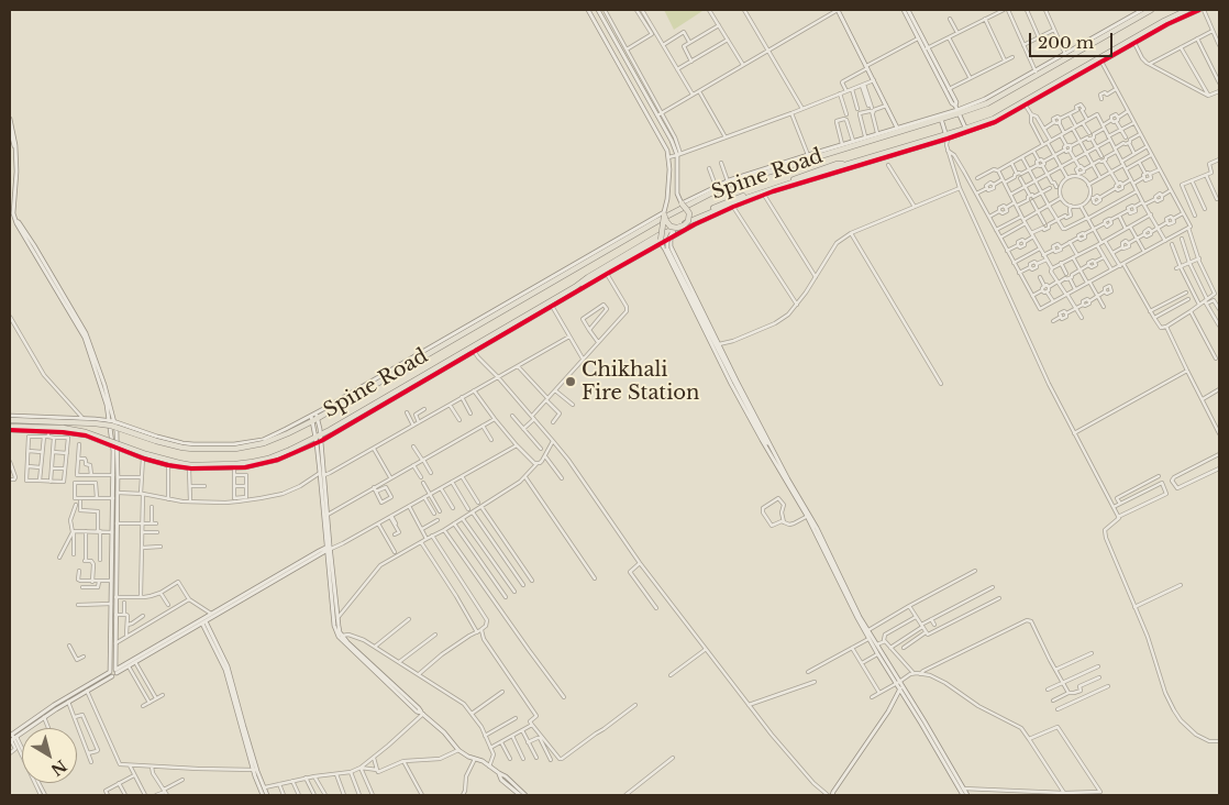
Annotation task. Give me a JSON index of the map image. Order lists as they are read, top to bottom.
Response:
{
  "streets": {
    "main road": ["Spine Road"]
  },
  "places": ["Chikhali Fire Station"],
  "scale_bar": "200 m",
  "north": "bottom right"
}
